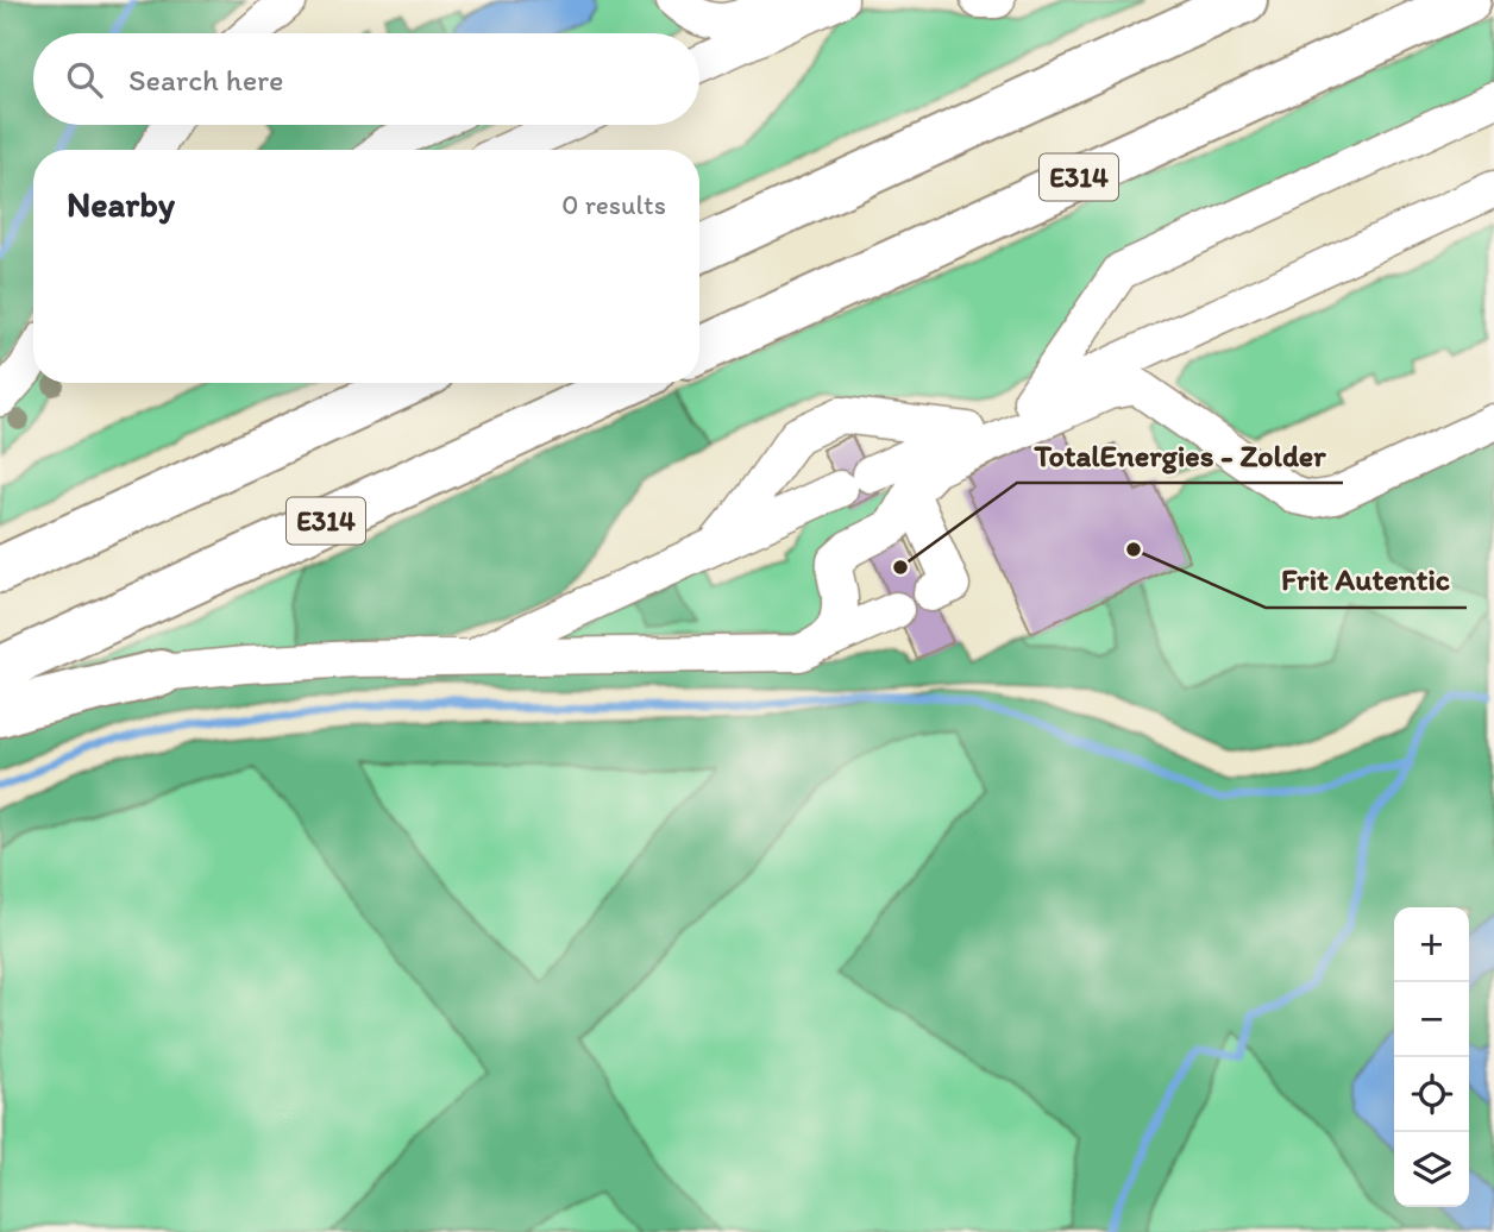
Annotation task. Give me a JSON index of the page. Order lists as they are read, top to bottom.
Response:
{
  "streets": {
    "highway": ["E314"]
  },
  "places": ["Frit Autentic", "TotalEnergies - Zolder"],
  "page": {
    "search": "Search here",
    "heading": ["Nearby", "0 results"],
    "map_buttons": ["+", "−"]
  }
}
